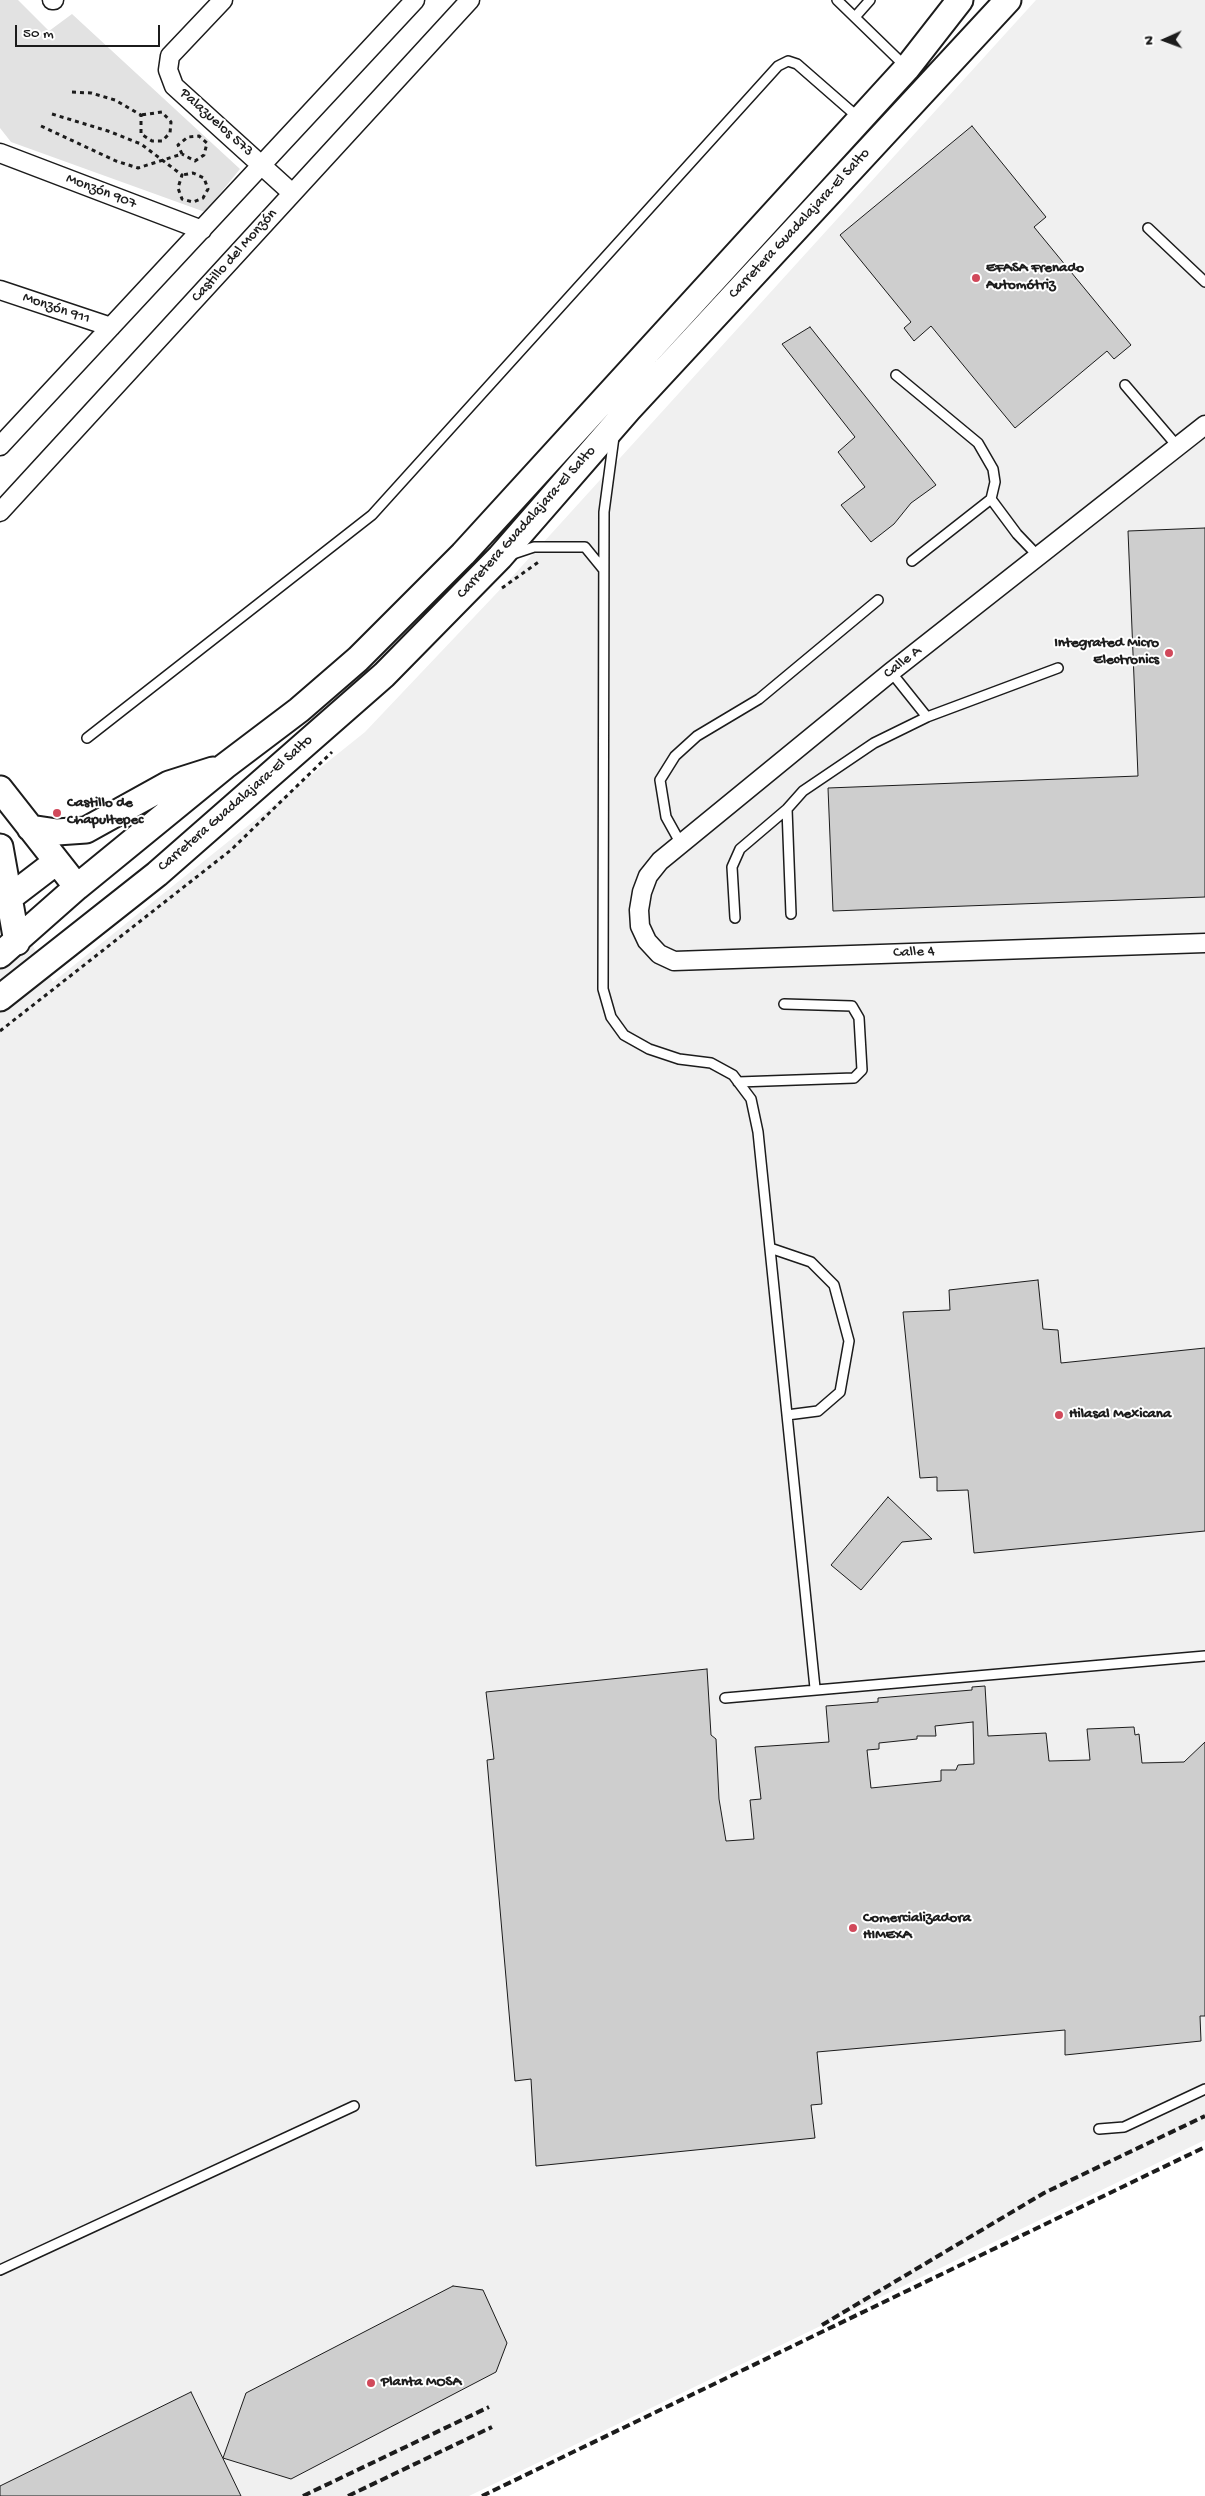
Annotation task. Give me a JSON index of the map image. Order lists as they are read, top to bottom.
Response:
{
  "streets": {
    "main road": ["Carretera Guadalajara-El Salto"],
    "street": [
      "Palazuelos 573",
      "Monzón 907",
      "Castillo del Monzón",
      "Monzón 911",
      "Calle A",
      "Calle 4"
    ]
  },
  "crossings": [
    ["Palazuelos 573", "Castillo del Monzón"],
    ["Calle A", "Calle 4"]
  ],
  "places": [
    "EFASA Frenado Automótriz",
    "Integrated Micro Electronics",
    "Castillo de Chapultepec",
    "Hilasal Mexicana",
    "Comercializadora HIMEXA",
    "Planta MOSA"
  ],
  "scale_bar": "50 m",
  "north": "left"
}
